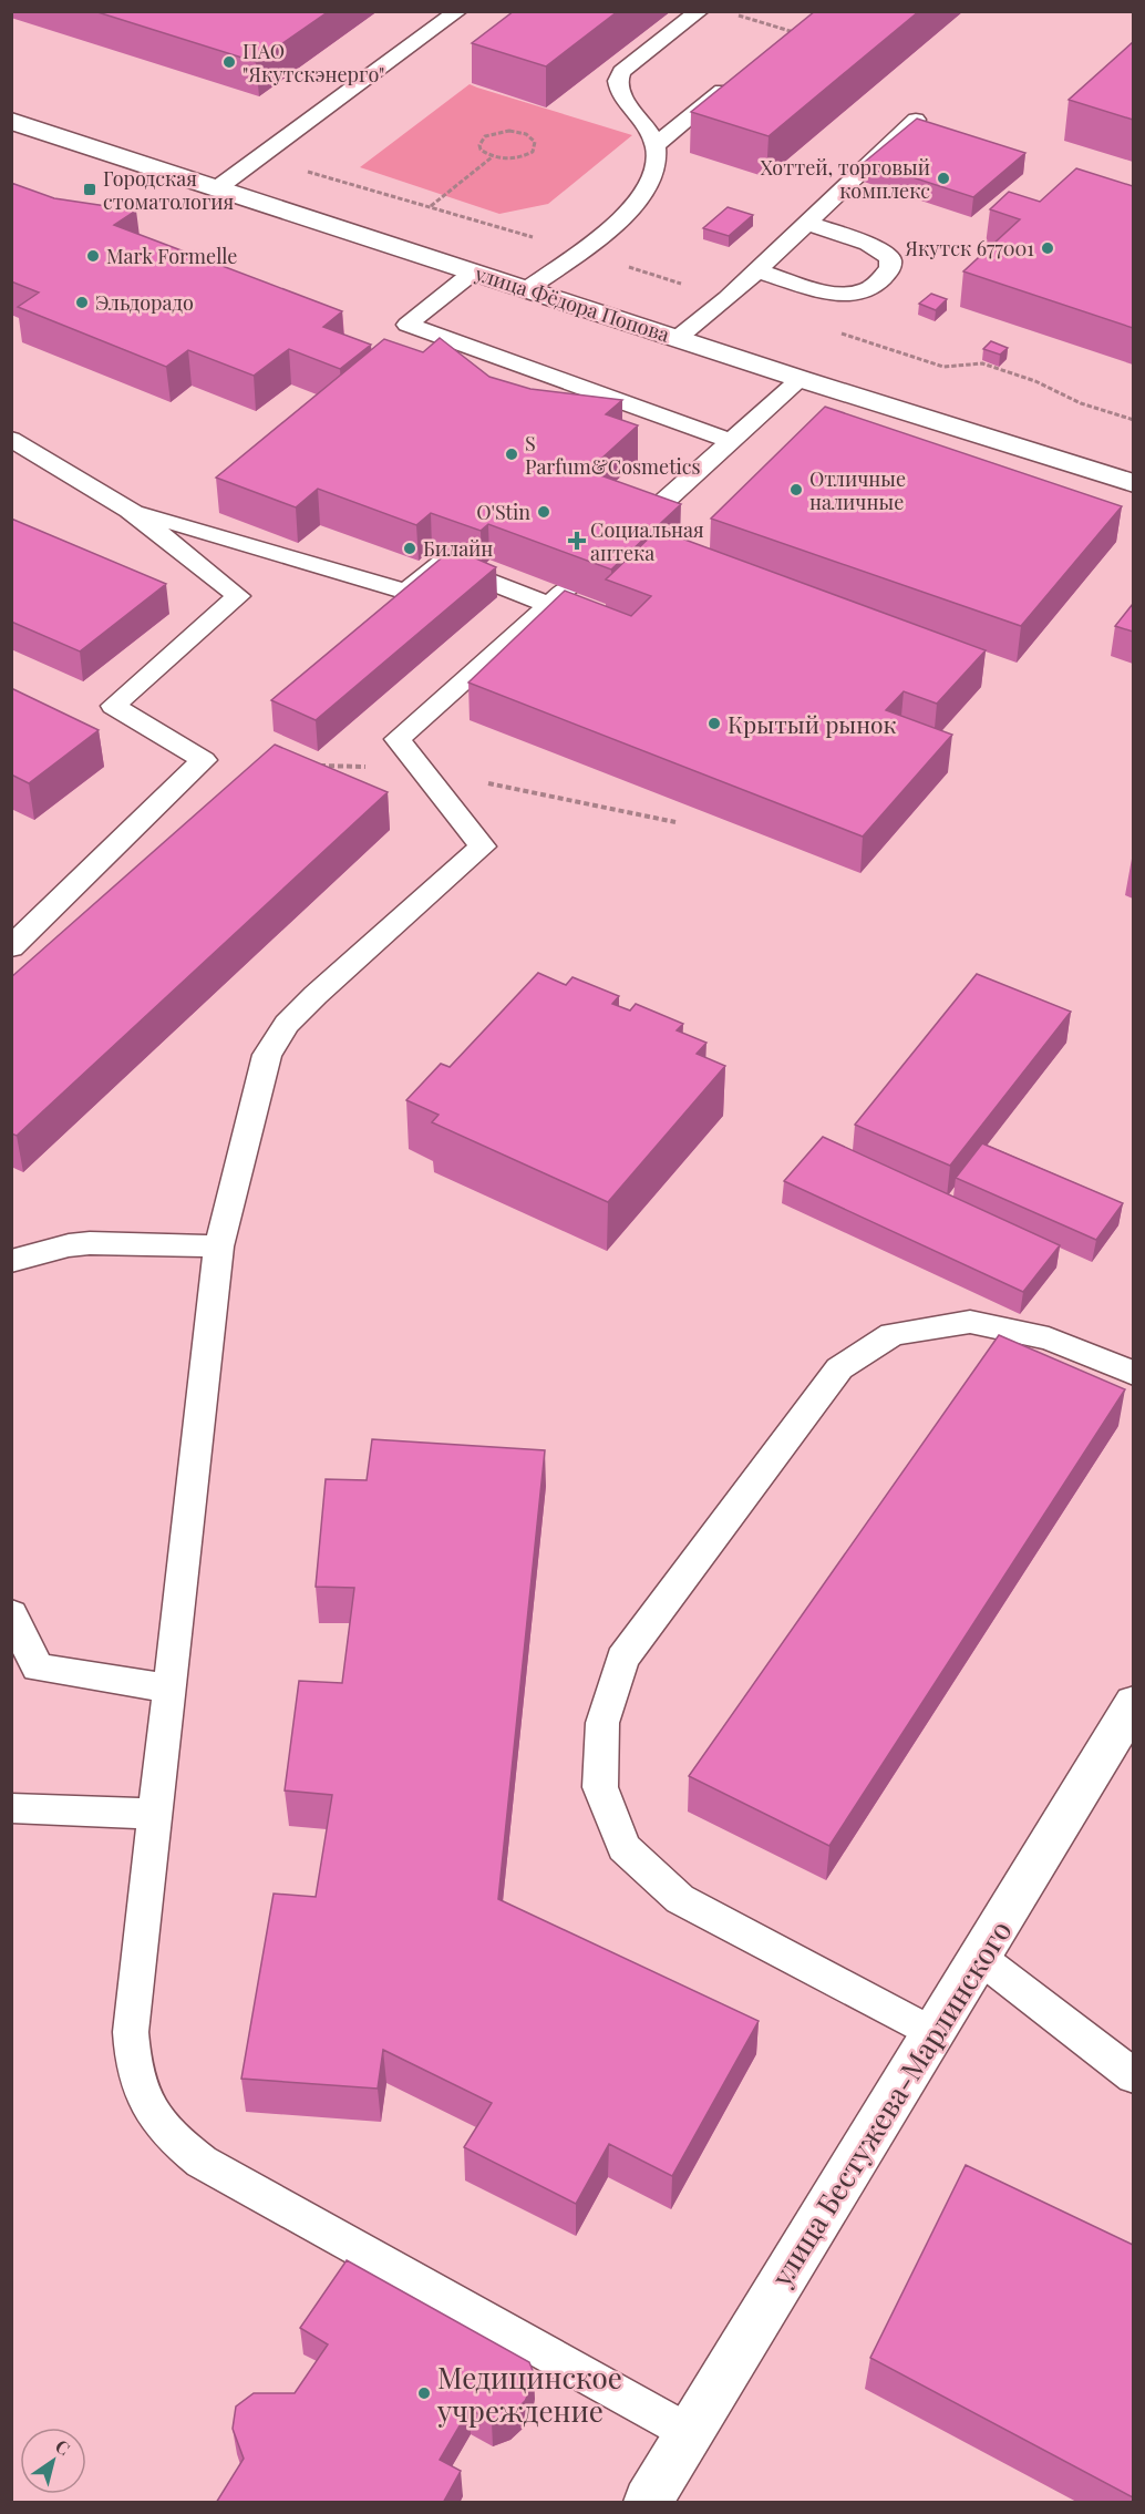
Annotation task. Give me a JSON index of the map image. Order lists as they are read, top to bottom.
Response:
{
  "streets": {
    "street": ["улица Фёдора Попова", "улица Бестужева-Марлинского"]
  },
  "places": {
    "other": [
      "ПАО \"Якутскэнерго\"",
      "Хоттей, торговый комплекс",
      "Якутск 677001",
      "Mark Formelle",
      "Эльдорадо",
      "S Parfum&Cosmetics",
      "Отличные наличные",
      "O'Stin",
      "Билайн",
      "Крытый рынок",
      "Медицинское учреждение"
    ],
    "transit": ["Городская стоматология"],
    "health": ["Социальная аптека"]
  },
  "north": "top right"
}
